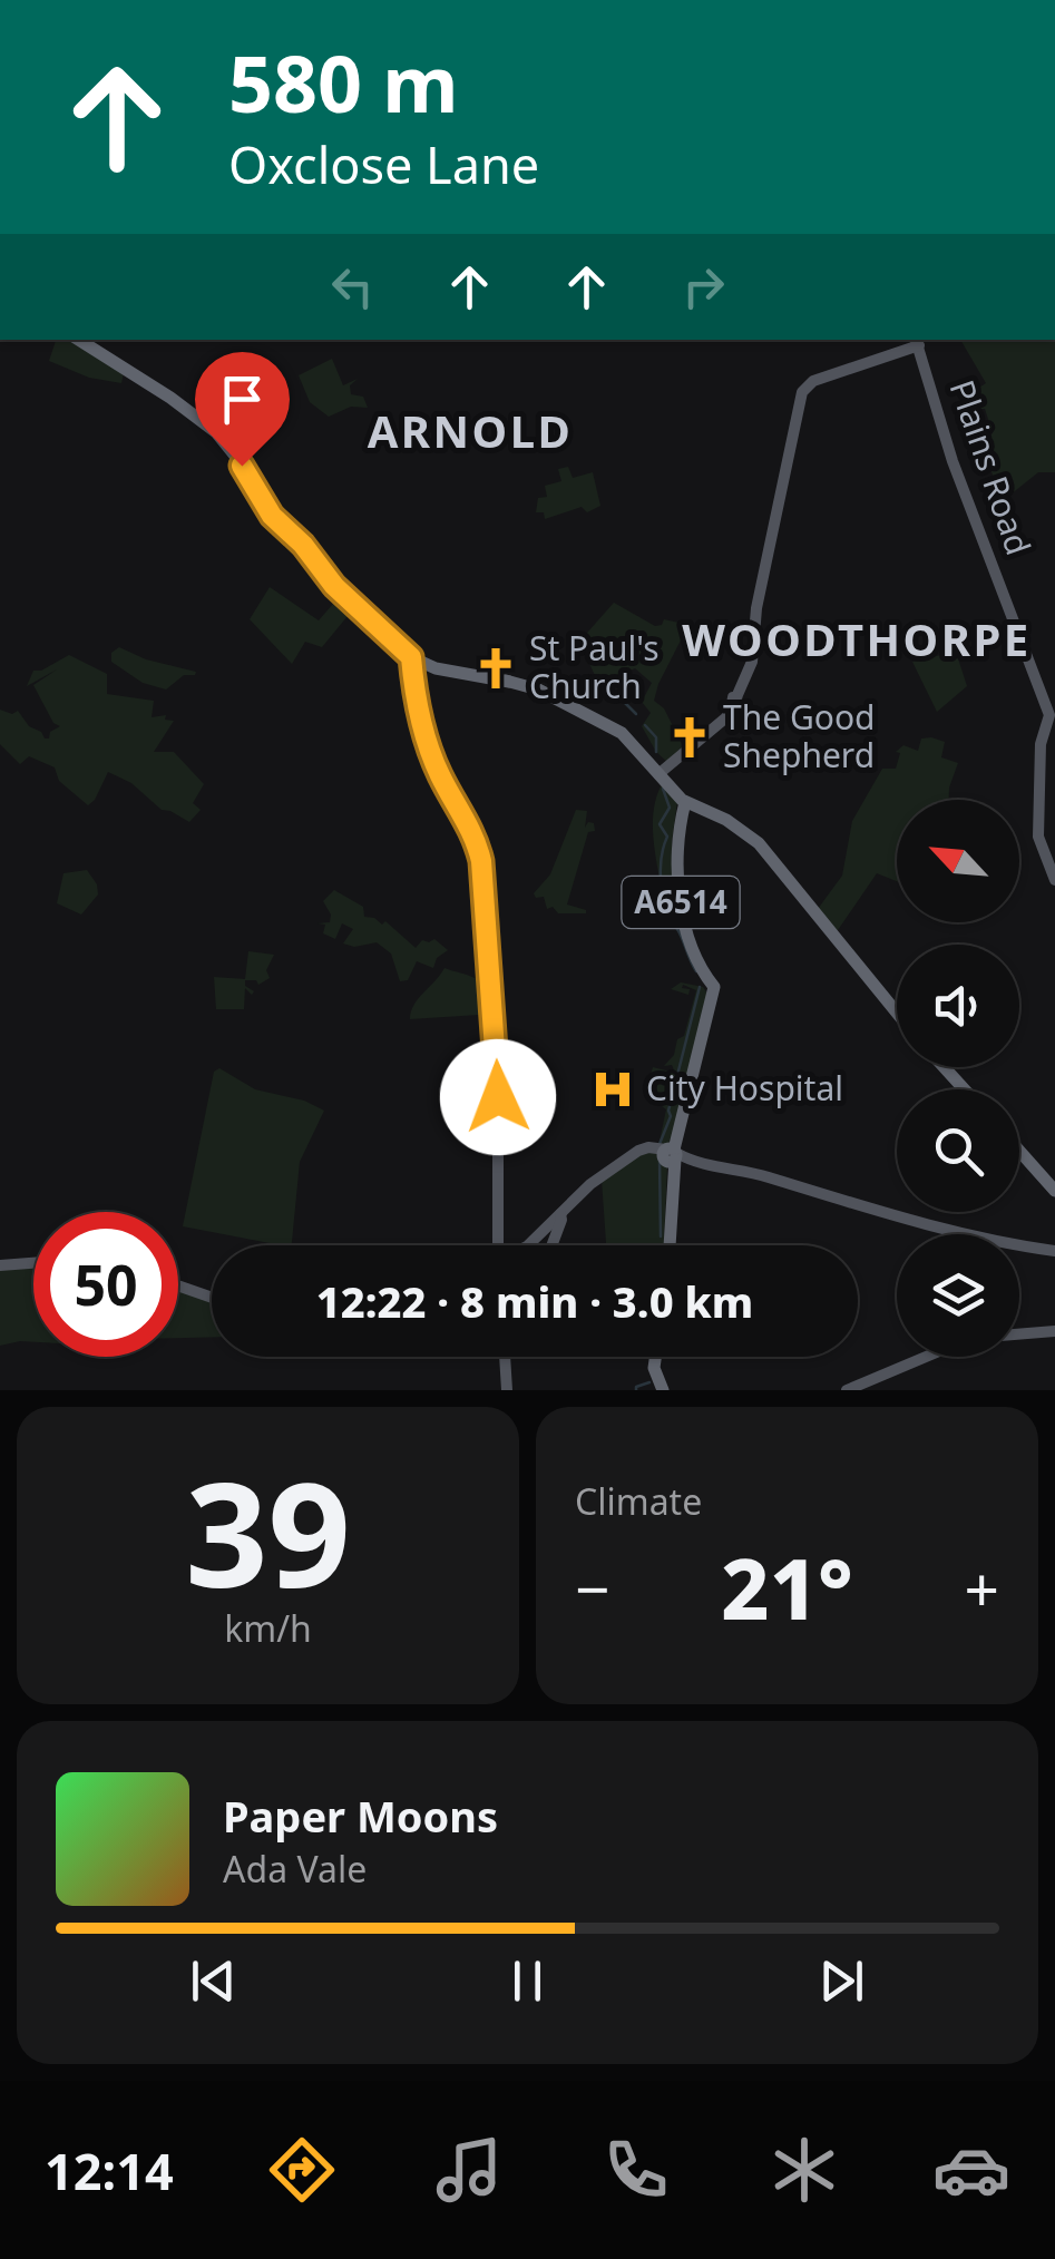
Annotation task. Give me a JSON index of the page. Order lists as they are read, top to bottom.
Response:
{
  "streets": {
    "highway": ["A6514"],
    "main road": ["Plains Road"]
  },
  "districts": ["ARNOLD", "WOODTHORPE"],
  "places": {
    "church": ["St Paul's Church", "The Good Shepherd"],
    "hospital": ["City Hospital"]
  },
  "north": "top left",
  "page": {
    "turn": ["580 m", "Oxclose Lane"],
    "limit": "50",
    "trip": "12:22 · 8 min · 3.0 km",
    "tile": [
      ["39", "km/h"],
      "Climate"
    ],
    "heat": ["−", "21°", "+"],
    "song": ["Paper Moons", "Ada Vale"],
    "tabs": "12:14"
  }
}
